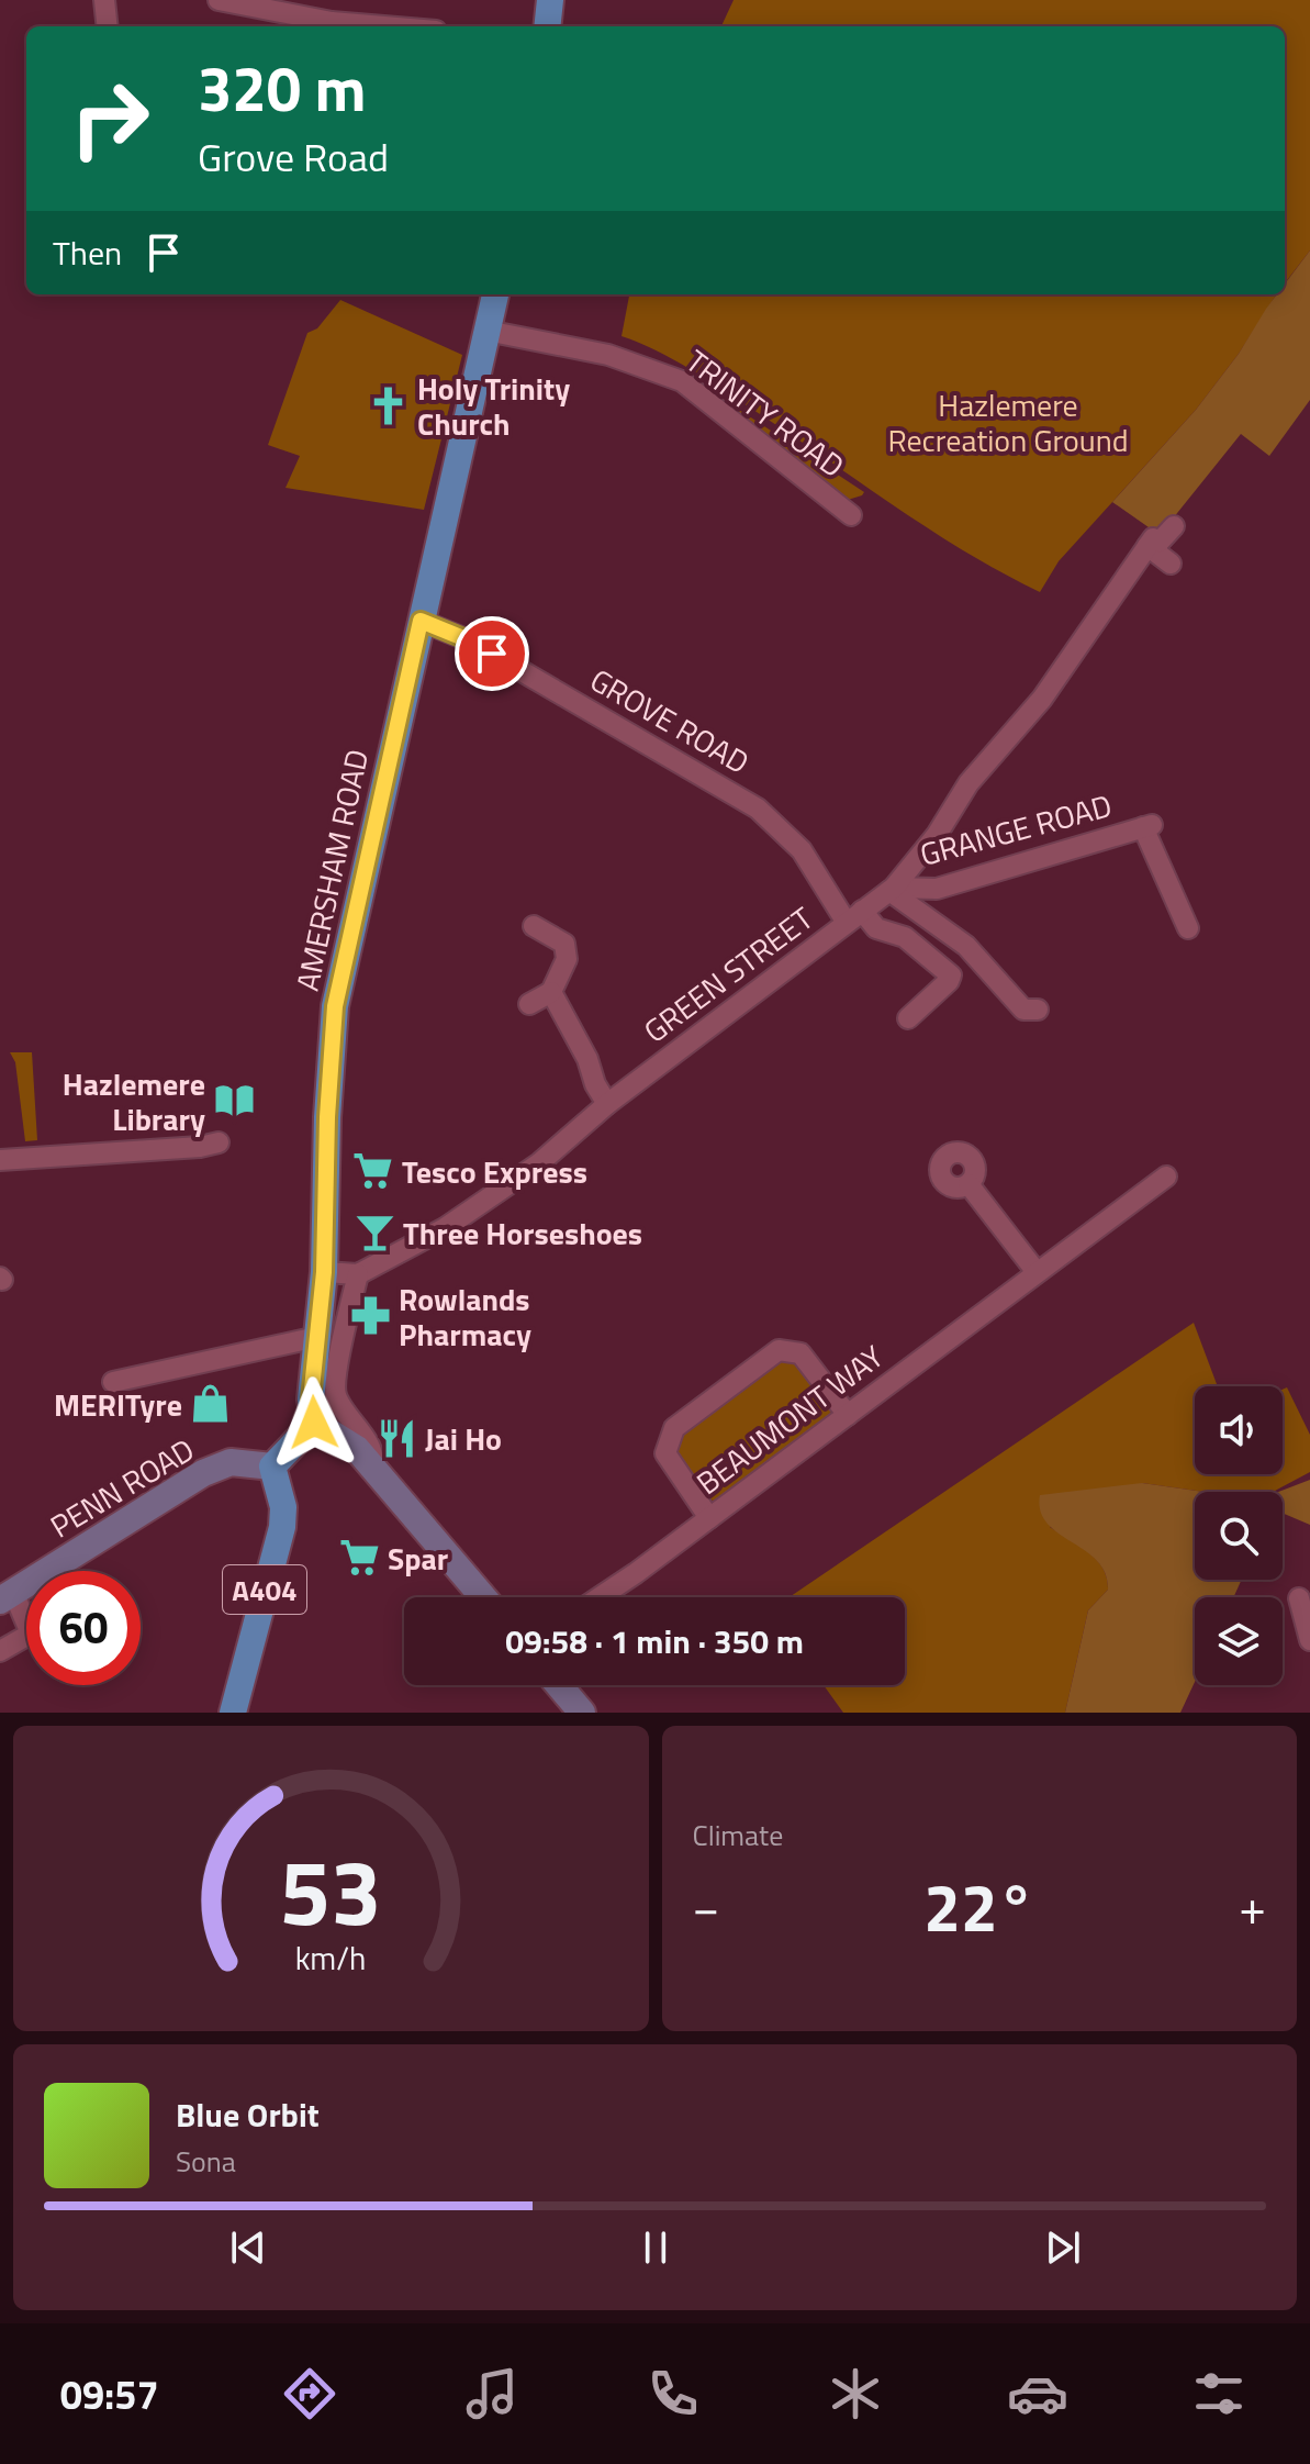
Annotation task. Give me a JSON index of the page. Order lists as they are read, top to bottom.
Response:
{
  "streets": {
    "main road": ["AMERSHAM ROAD", "A404"],
    "street": [
      "TRINITY ROAD",
      "GROVE ROAD",
      "GRANGE ROAD",
      "GREEN STREET",
      "BEAUMONT WAY",
      "PENN ROAD"
    ]
  },
  "crossings": [
    ["TRINITY ROAD", "AMERSHAM ROAD"],
    ["GROVE ROAD", "AMERSHAM ROAD"],
    ["GROVE ROAD", "GREEN STREET"],
    ["GRANGE ROAD", "GREEN STREET"],
    ["PENN ROAD", "A404"]
  ],
  "parks": ["Hazlemere Recreation Ground"],
  "places": {
    "church": ["Holy Trinity Church"],
    "library": ["Hazlemere Library"],
    "supermarket": ["Tesco Express", "Spar"],
    "bar": ["Three Horseshoes"],
    "pharmacy": ["Rowlands Pharmacy"],
    "shop": ["MERITyre"],
    "restaurant": ["Jai Ho"]
  },
  "page": {
    "turn": ["320 m", "Grove Road"],
    "then": "Then",
    "limit": "60",
    "trip": "09:58 · 1 min · 350 m",
    "tile": "Climate",
    "heat": ["−", "22°", "+"],
    "song": ["Blue Orbit", "Sona"],
    "tabs": "09:57",
    "gauge": ["53", "km/h"]
  }
}
